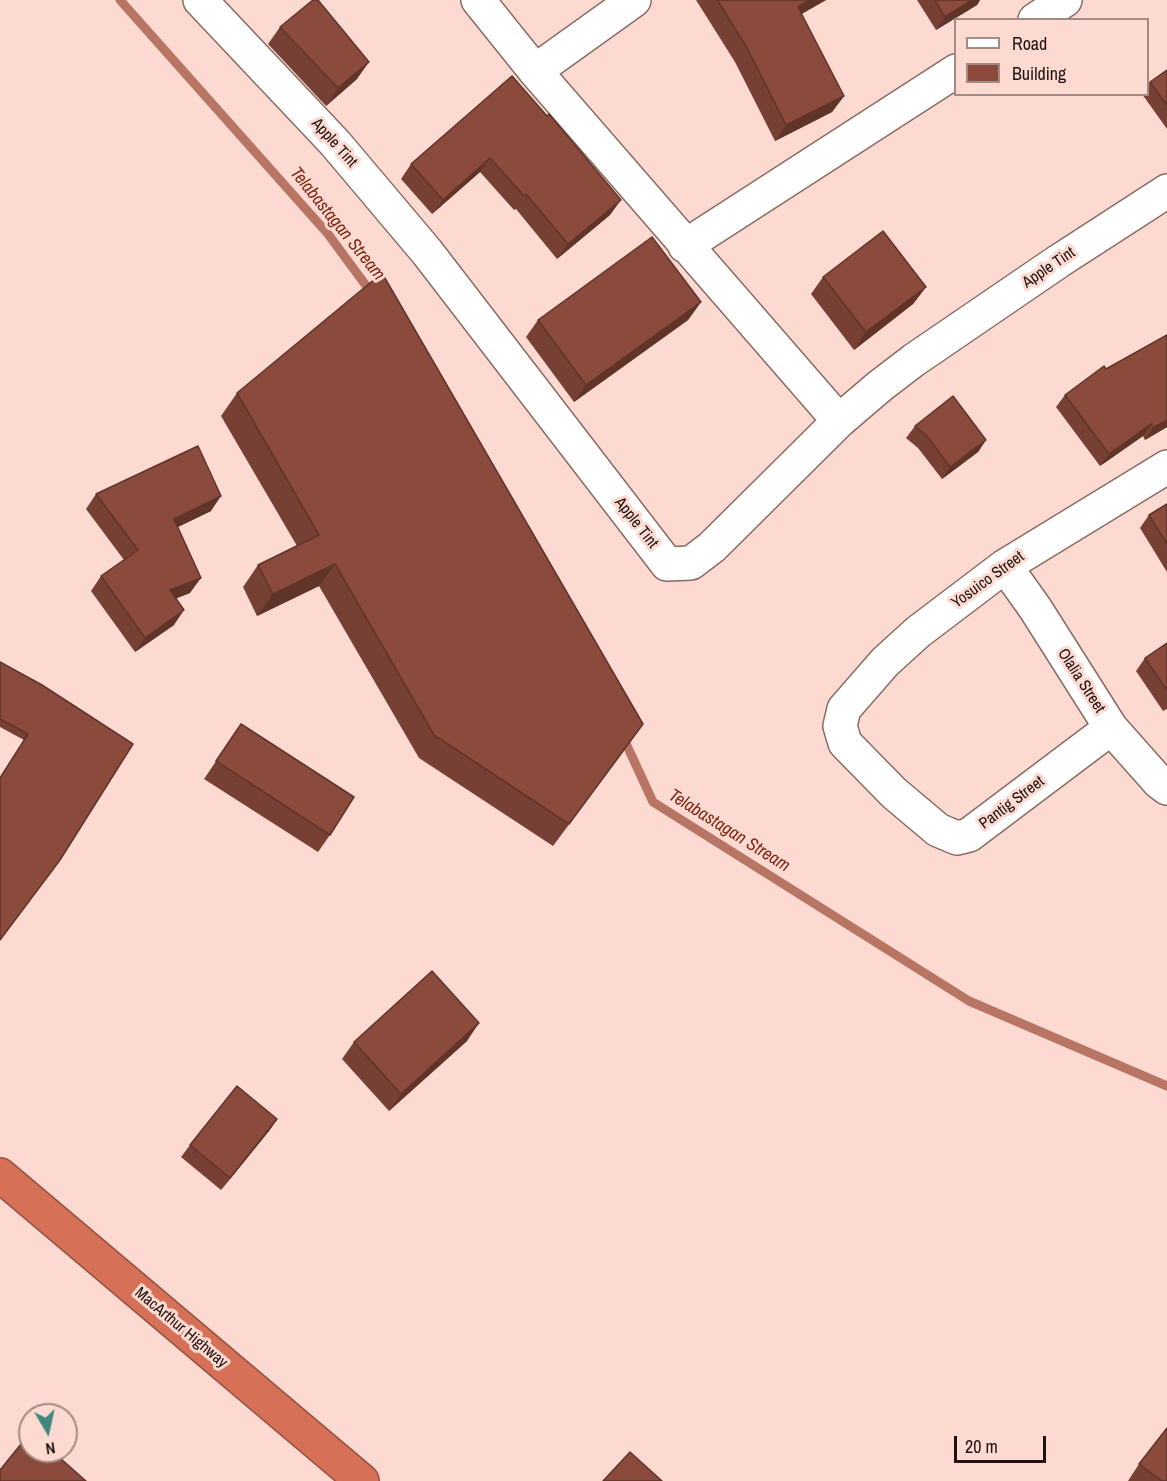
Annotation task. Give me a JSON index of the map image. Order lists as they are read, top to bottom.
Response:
{
  "streets": {
    "highway": ["MacArthur Highway"],
    "street": [
      "Apple Tint",
      "Yosuico Street",
      "Olalia Street",
      "Pantig Street"
    ]
  },
  "crossings": [
    ["Yosuico Street", "Olalia Street"],
    ["Yosuico Street", "Pantig Street"],
    ["Olalia Street", "Pantig Street"]
  ],
  "water": ["Telabastagan Stream"],
  "legend": ["Road", "Building"],
  "scale_bar": "20 m",
  "north": "bottom"
}
